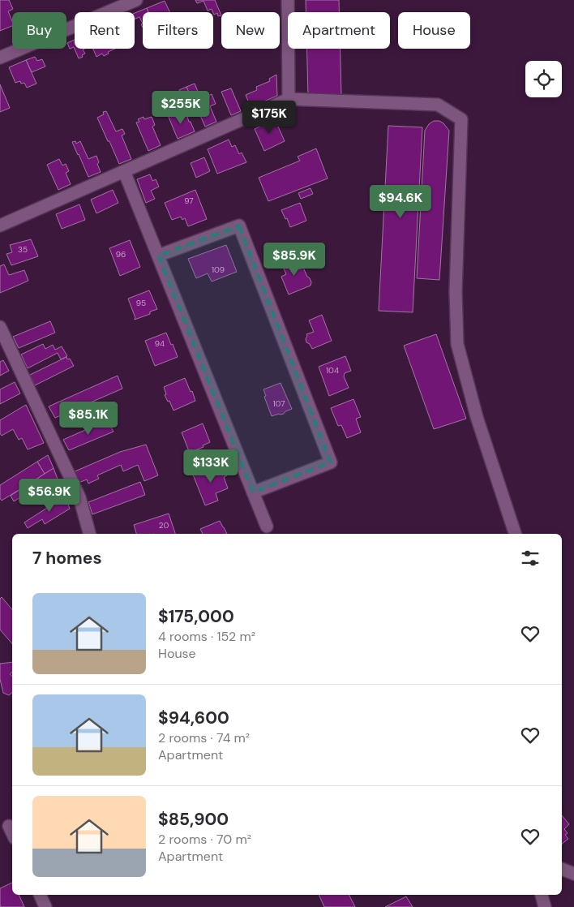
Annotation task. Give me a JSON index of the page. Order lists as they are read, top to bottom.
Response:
{
  "house_numbers": [
    "97",
    "35",
    "96",
    "109",
    "95",
    "94",
    "104",
    "107",
    "20"
  ],
  "page": {
    "chip": [
      "Buy",
      "Rent",
      "Filters",
      "New",
      "Apartment",
      "House"
    ],
    "price": [
      "$255K",
      "$175K",
      "$94.6K",
      "$85.9K",
      "$85.1K",
      "$133K",
      "$56.9K"
    ],
    "heading": "7 homes",
    "list": [
      {
        "name": "$175,000",
        "note": "4 rooms · 152 m² · House"
      },
      {
        "name": "$94,600",
        "note": "2 rooms · 74 m² · Apartment"
      },
      {
        "name": "$85,900",
        "note": "2 rooms · 70 m² · Apartment"
      }
    ]
  }
}
